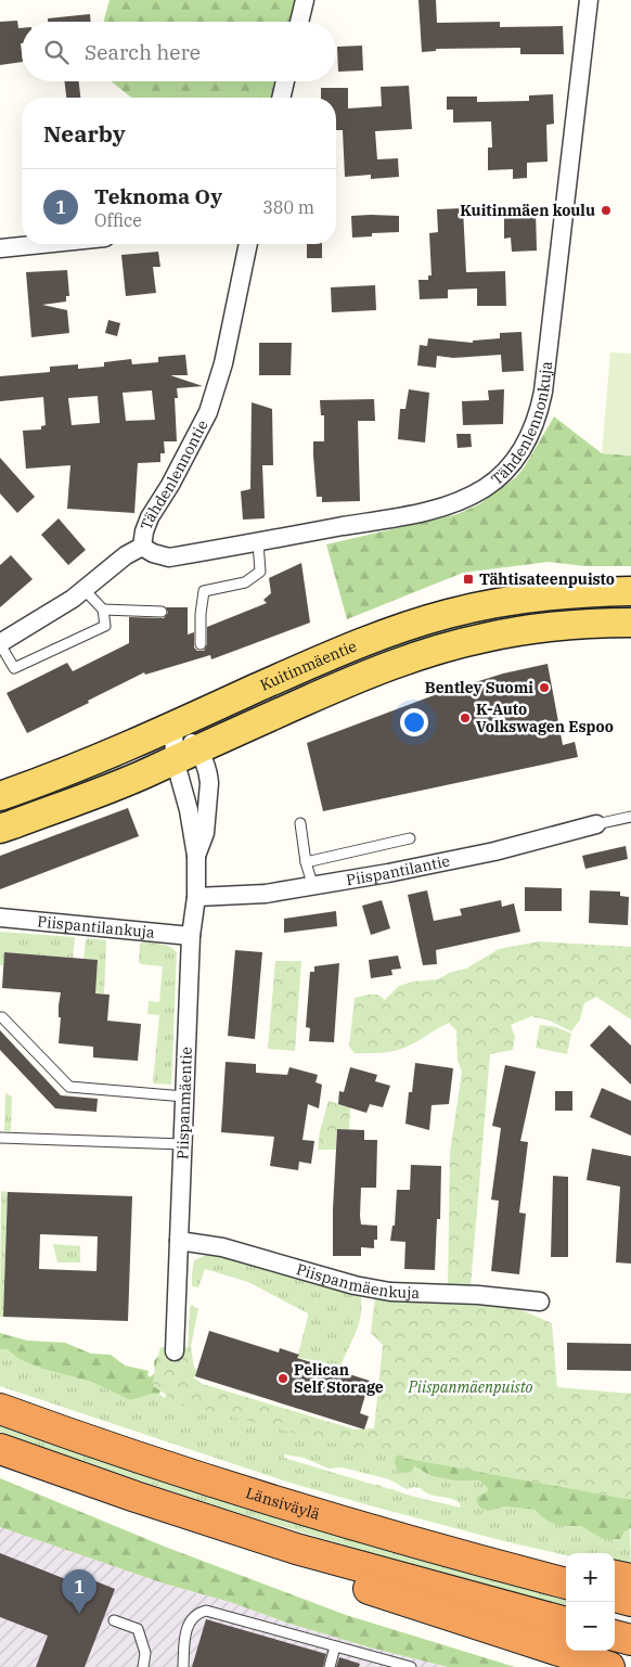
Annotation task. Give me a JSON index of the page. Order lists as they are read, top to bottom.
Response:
{
  "streets": {
    "highway": ["Länsiväylä"],
    "main road": ["Kuitinmäentie"],
    "street": [
      "Tähdenlennonkuja",
      "Tähdenlennontie",
      "Piispantilantie",
      "Piispantilankuja",
      "Piispanmäentie",
      "Piispanmäenkuja"
    ]
  },
  "crossings": [
    ["Tähdenlennonkuja", "Tähdenlennontie"],
    ["Kuitinmäentie", "Piispanmäentie"],
    ["Piispantilantie", "Piispanmäentie"],
    ["Piispantilankuja", "Piispanmäentie"],
    ["Piispanmäentie", "Piispanmäenkuja"]
  ],
  "parks": ["Piispanmäenpuisto"],
  "places": {
    "other": [
      "Kuitinmäen koulu",
      "Bentley Suomi",
      "K-Auto Volkswagen Espoo",
      "Pelican Self Storage"
    ],
    "transit": ["Tähtisateenpuisto"]
  },
  "page": {
    "search": "Search here",
    "heading": "Nearby",
    "list": [
      {
        "mark": "1",
        "name": "Teknoma Oy",
        "note": "Office",
        "value": "380 m"
      }
    ],
    "map_buttons": ["+", "−"],
    "pins": "1"
  }
}
